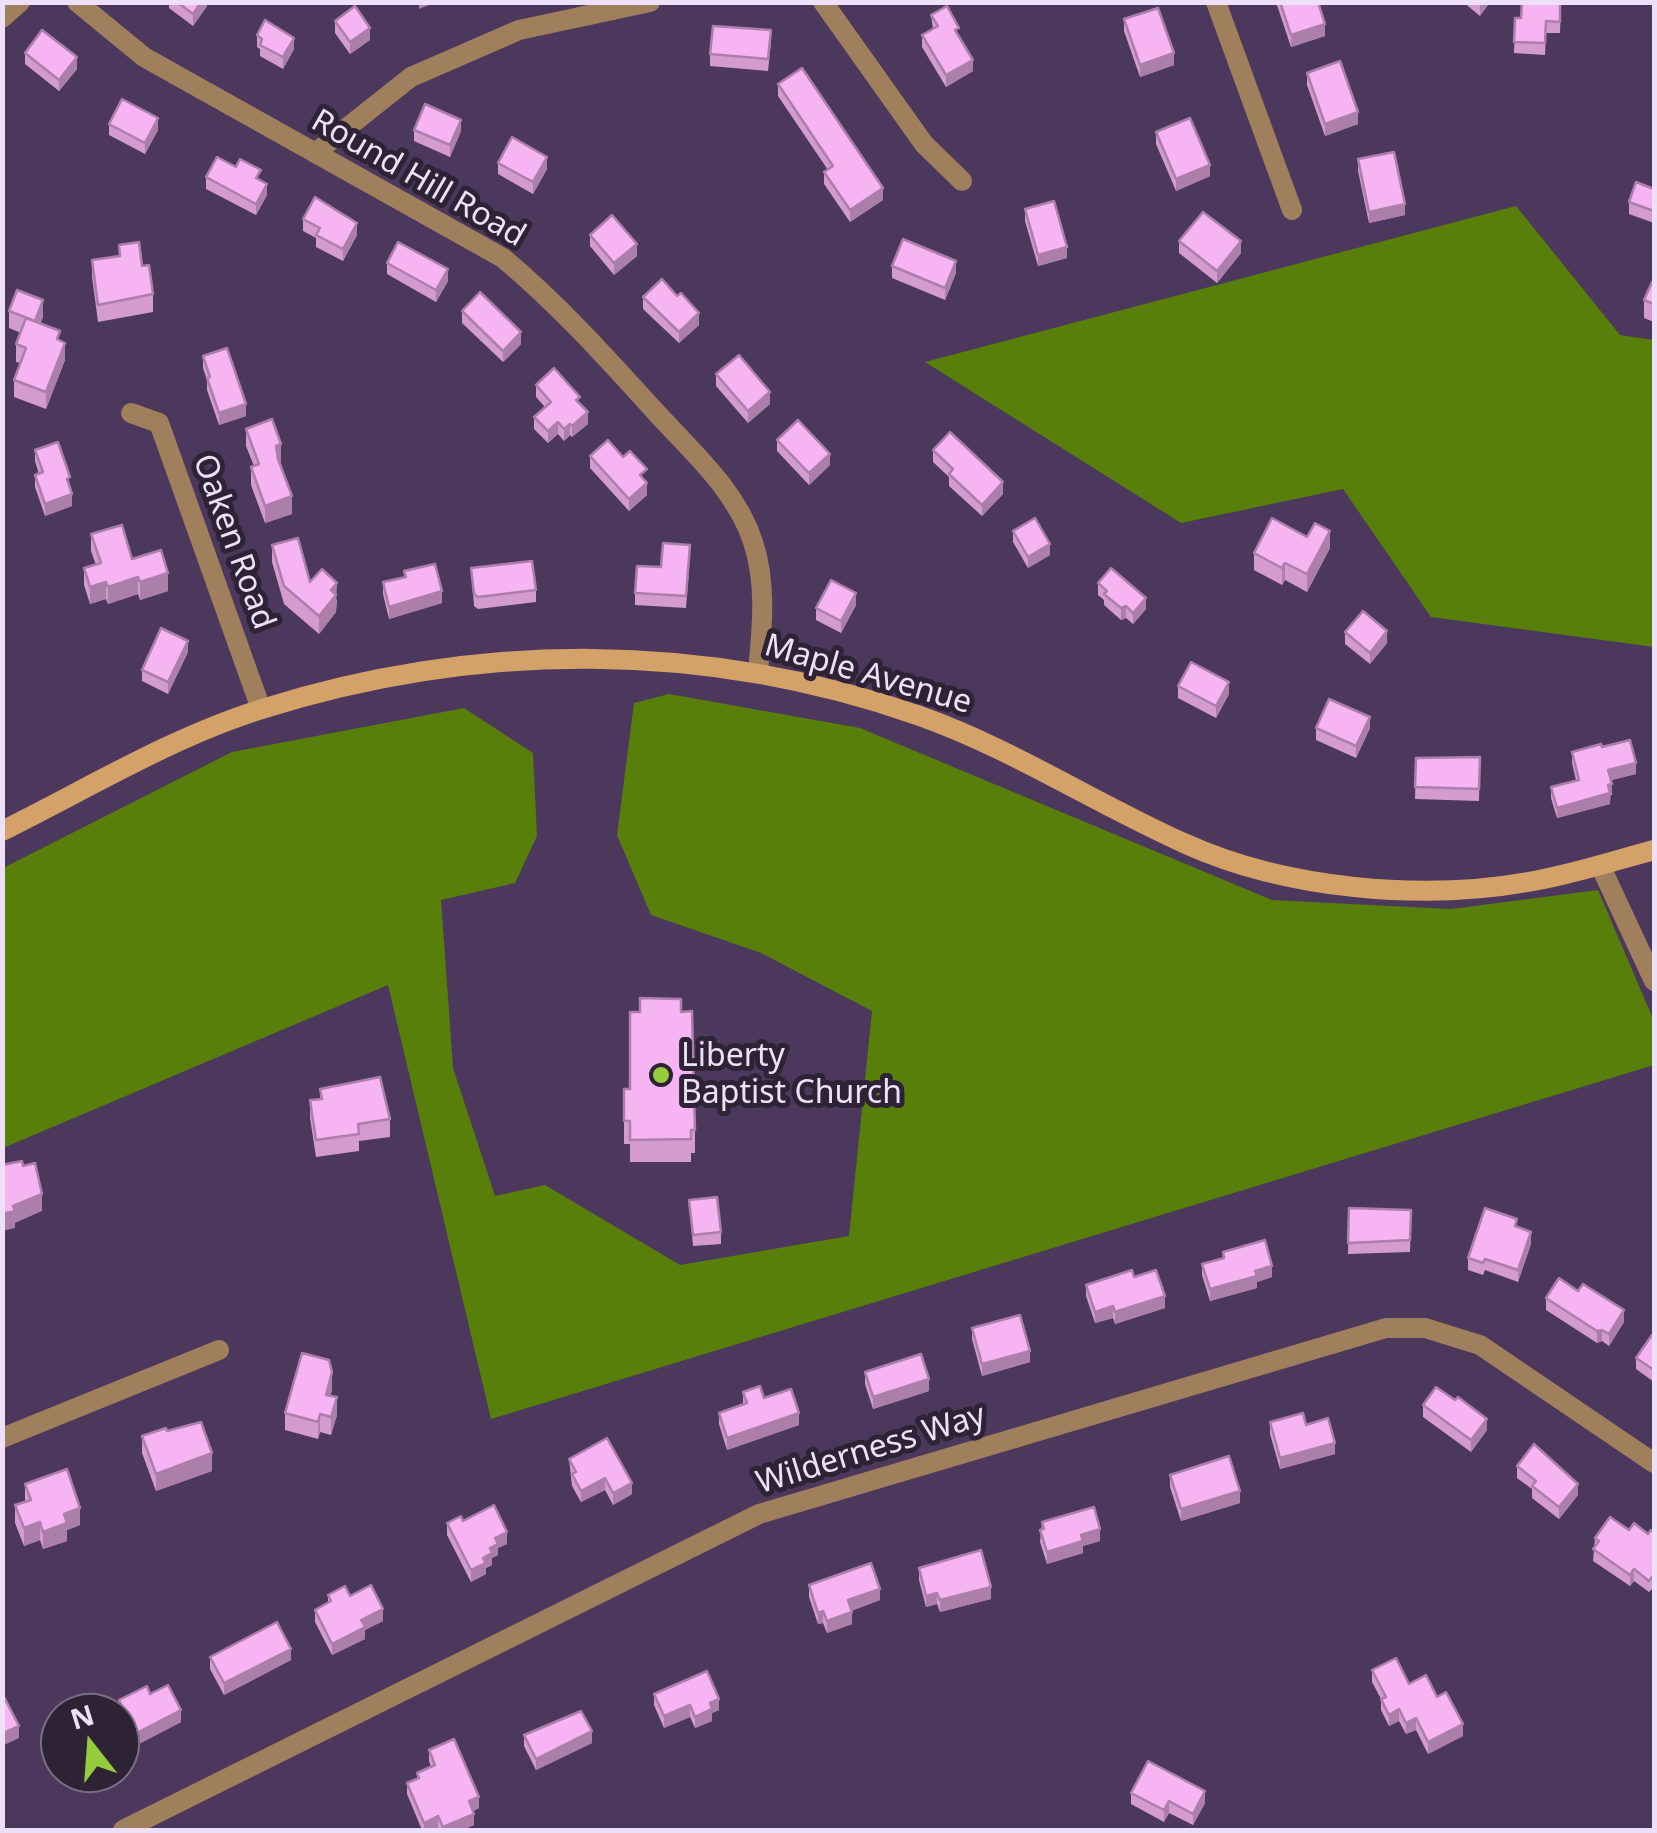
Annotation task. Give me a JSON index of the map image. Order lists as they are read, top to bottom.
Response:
{
  "streets": {
    "main road": ["Maple Avenue"],
    "street": ["Round Hill Road", "Oaken Road", "Wilderness Way"]
  },
  "crossings": [
    ["Round Hill Road", "Maple Avenue"],
    ["Oaken Road", "Maple Avenue"]
  ],
  "places": ["Liberty Baptist Church"],
  "north": "top"
}
